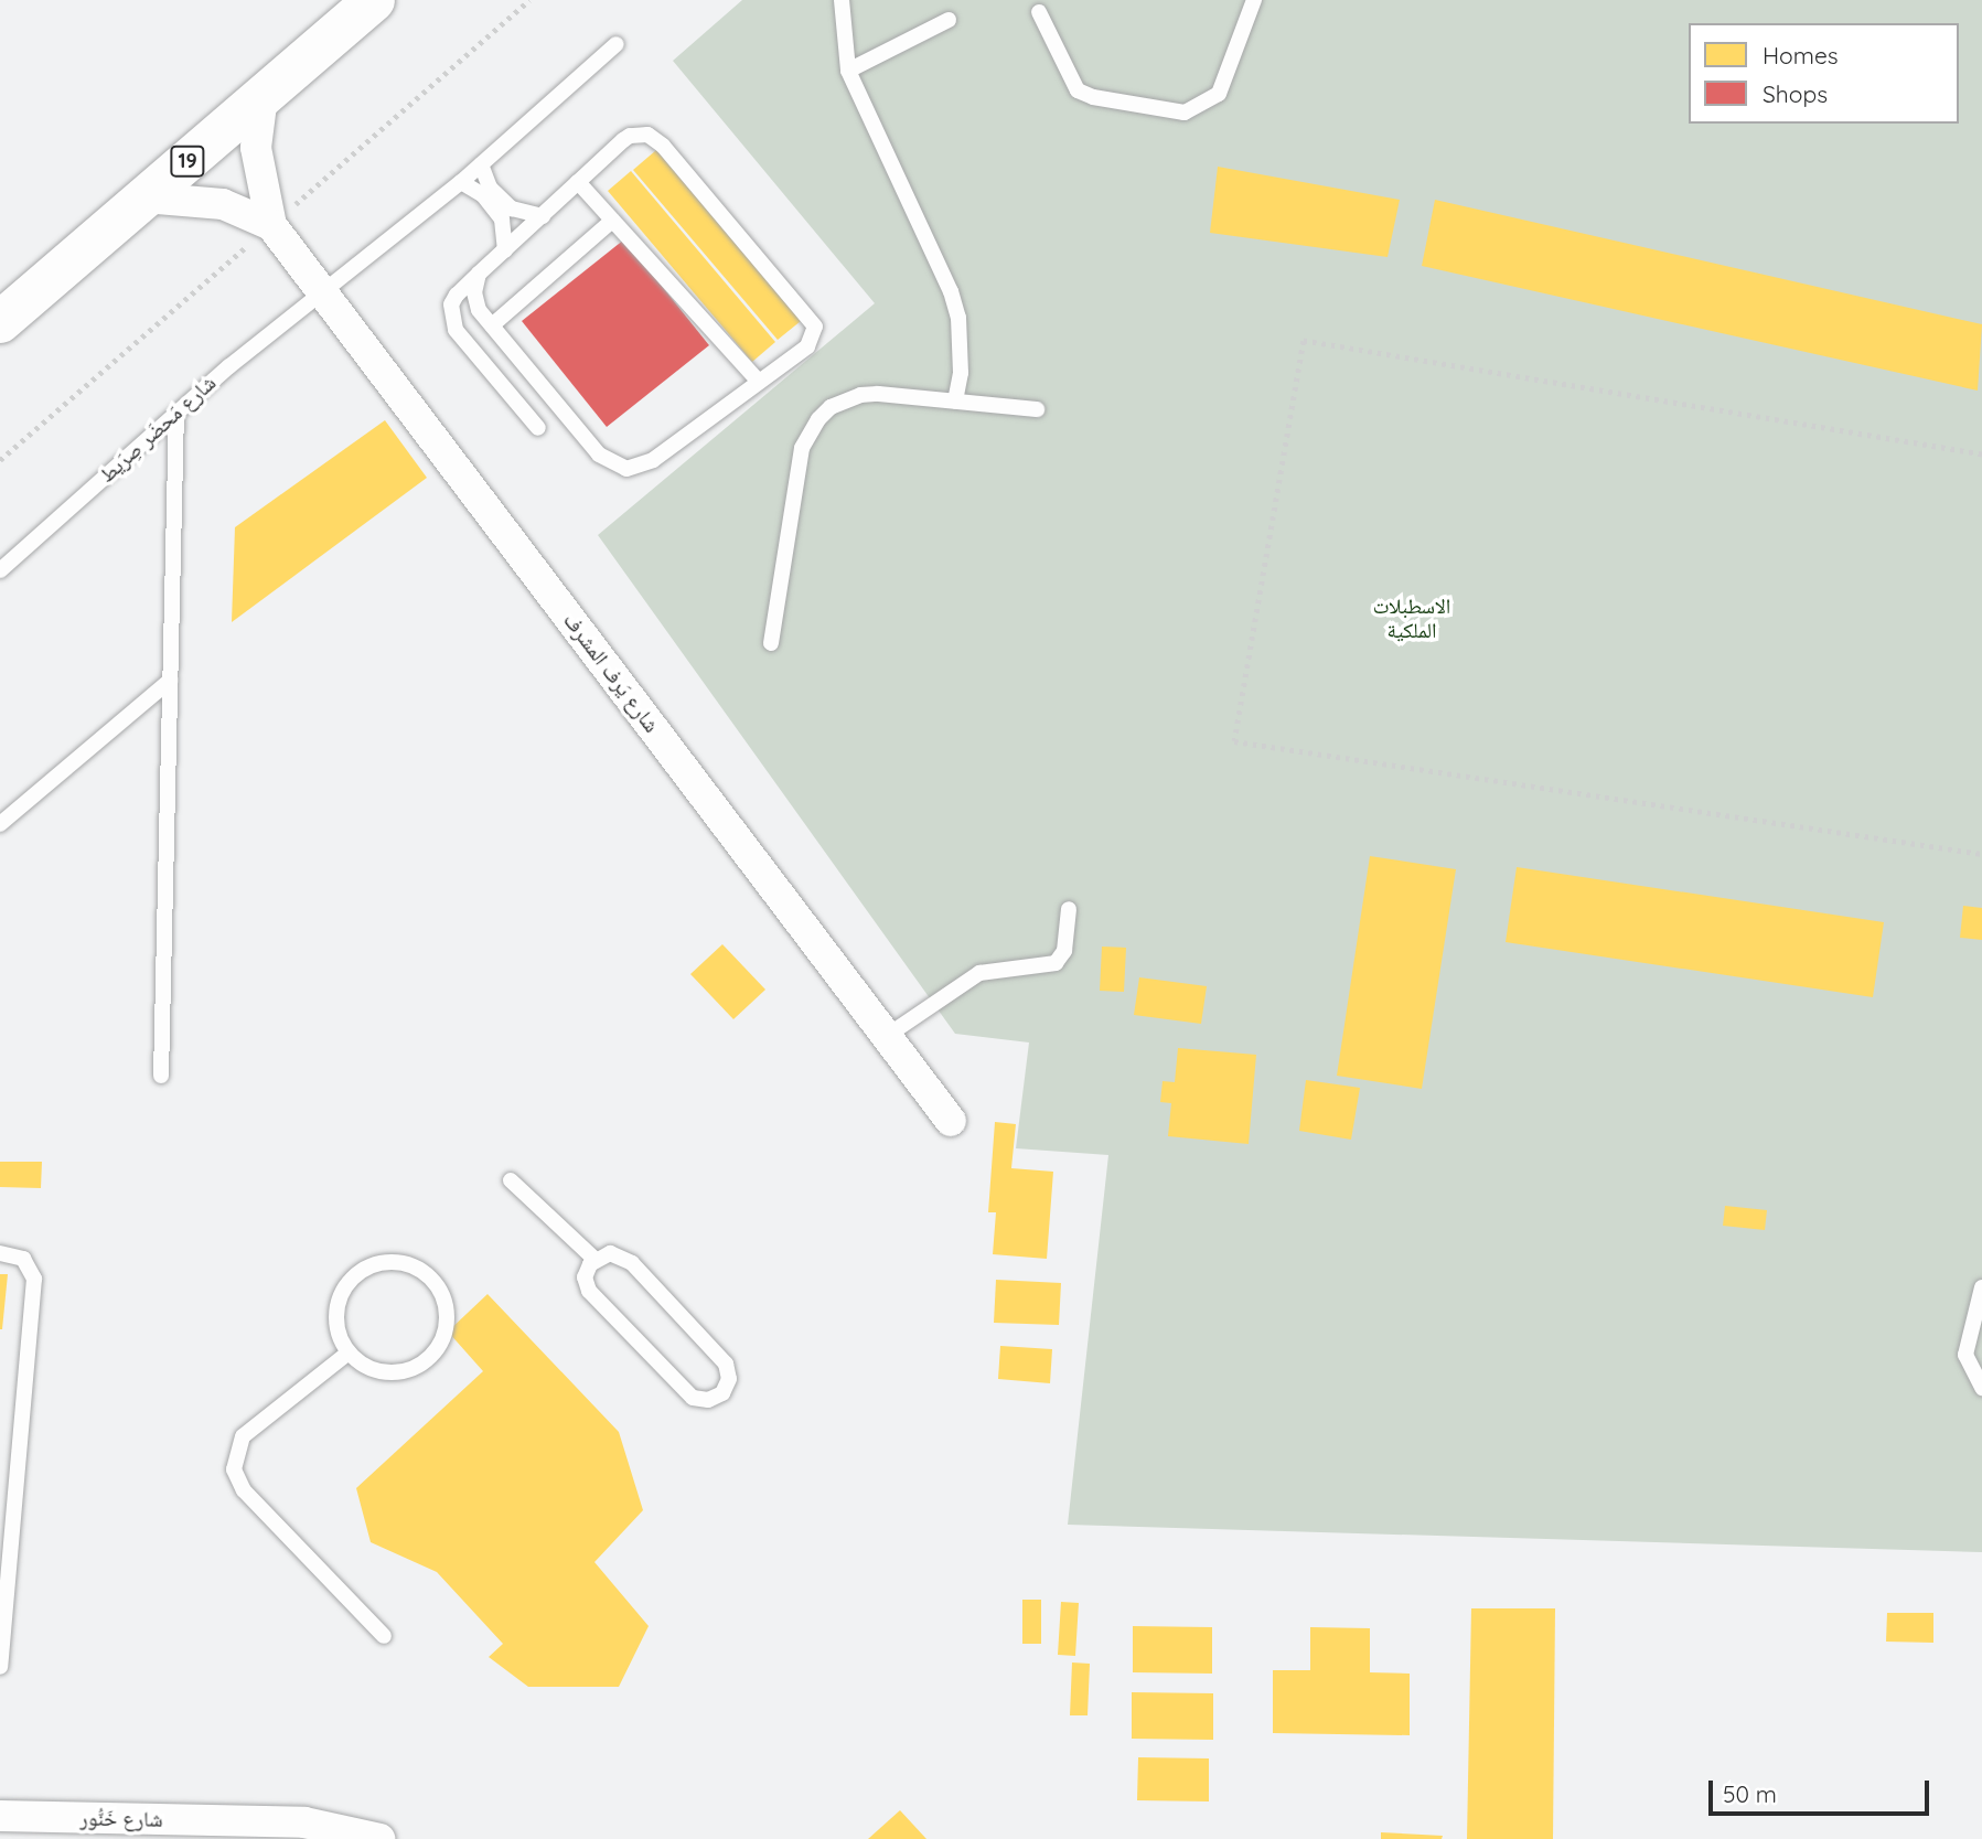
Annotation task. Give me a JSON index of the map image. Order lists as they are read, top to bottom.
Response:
{
  "streets": {
    "main road": ["19"],
    "street": ["شارع يَرف المشرف", "شارع خَنُّور"],
    "lane": ["شارع مَحضَر صِرَيط"]
  },
  "crossings": [
    ["19", "شارع يَرف المشرف"],
    ["شارع مَحضَر صِرَيط", "شارع يَرف المشرف"]
  ],
  "parks": ["الاسطبلات الملكية"],
  "legend": ["Homes", "Shops"],
  "scale_bar": "50 m"
}
